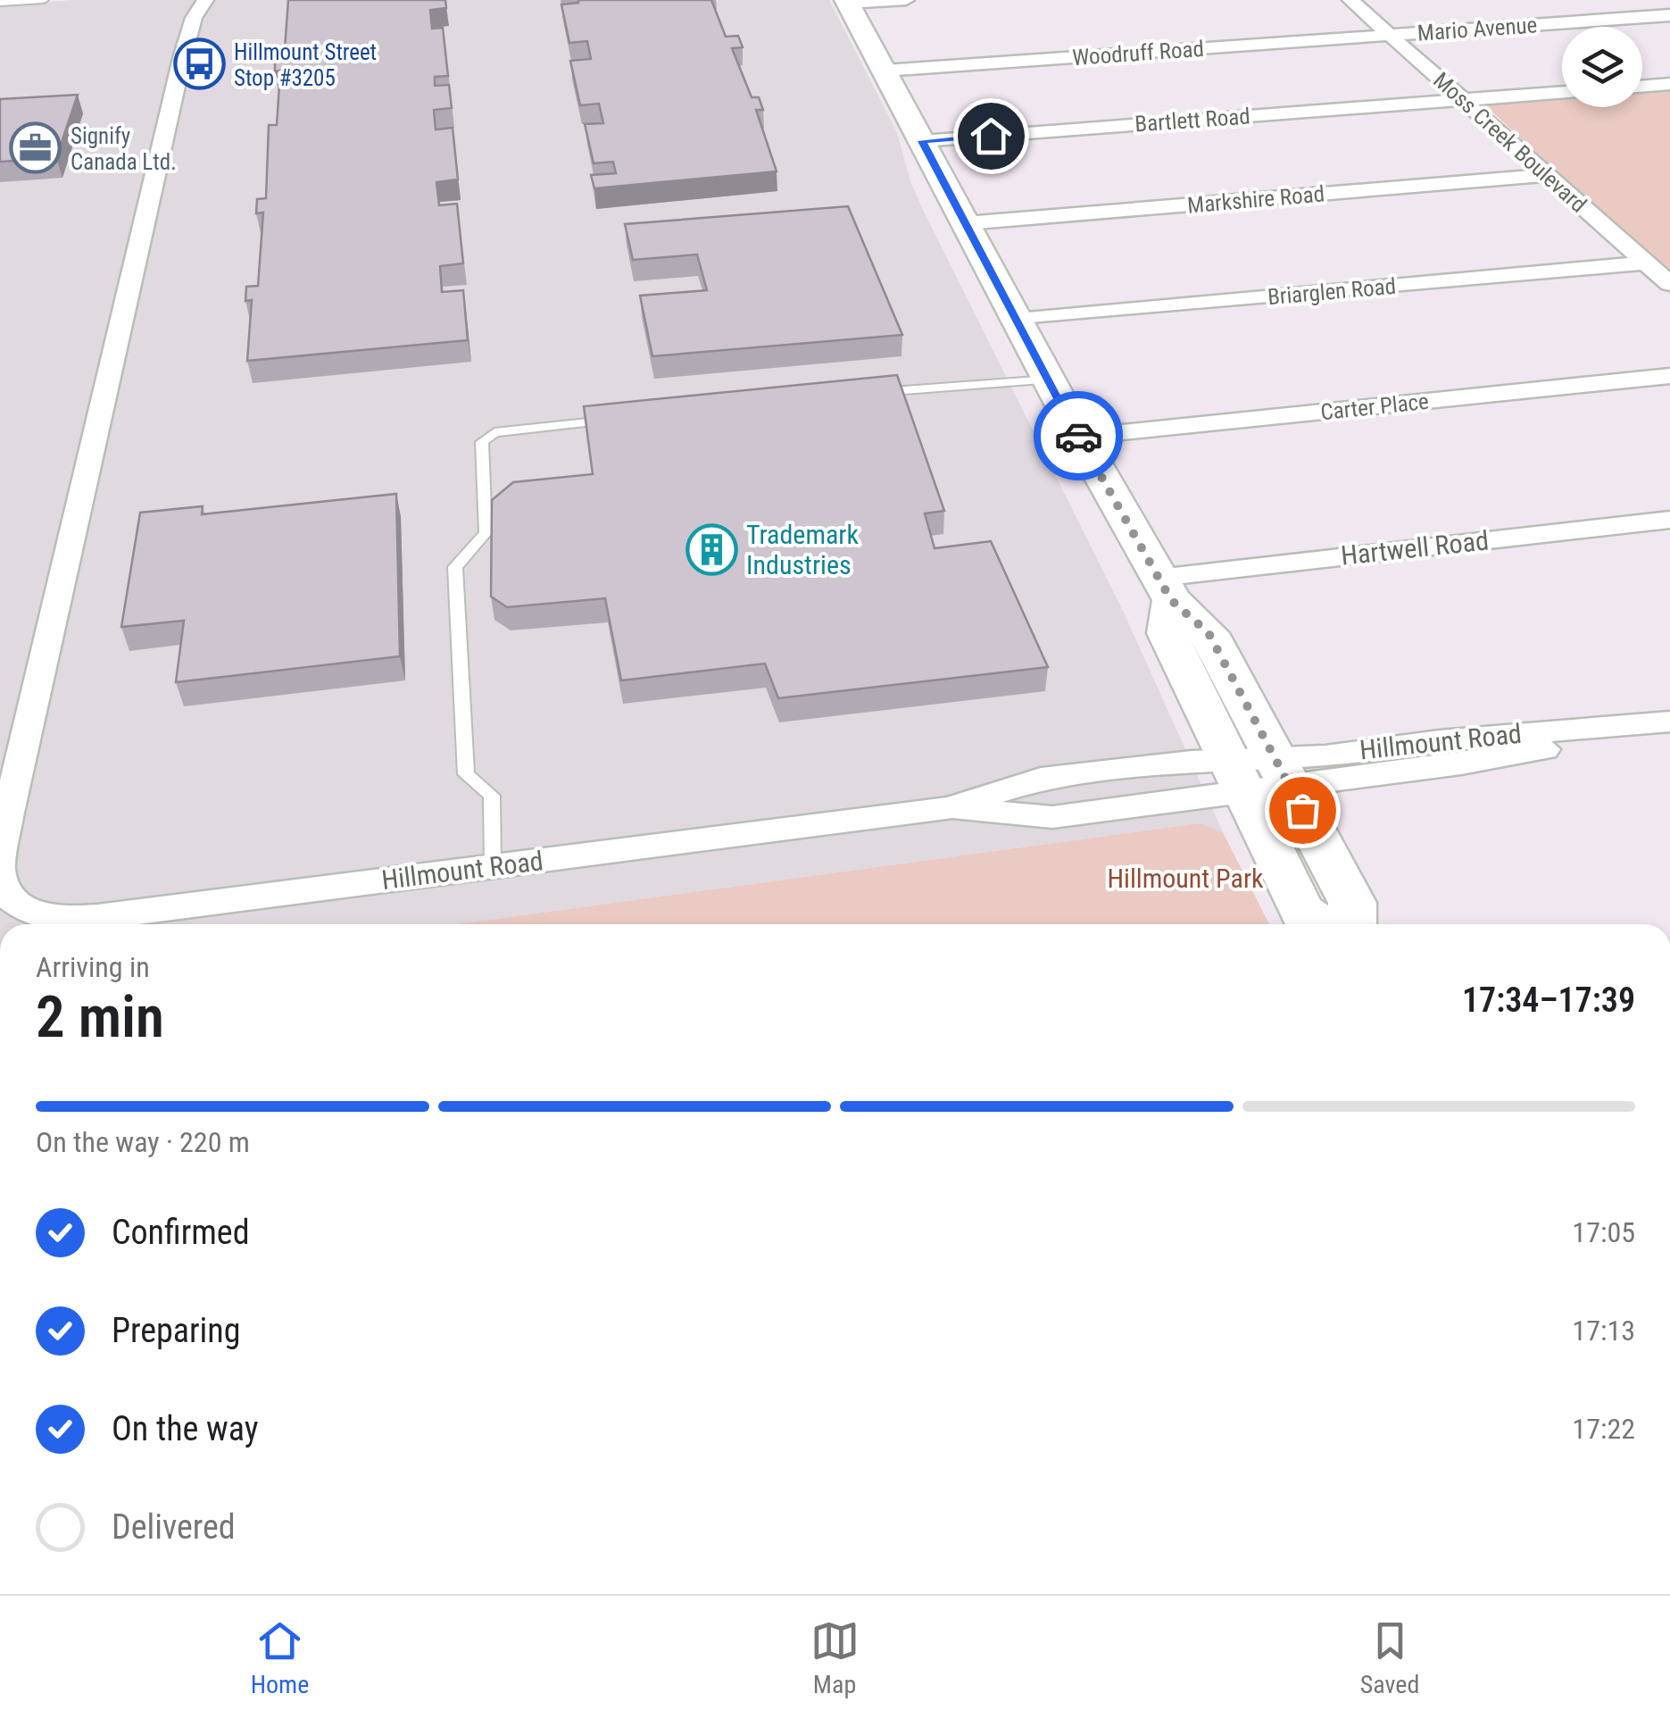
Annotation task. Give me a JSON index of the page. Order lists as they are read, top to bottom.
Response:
{
  "streets": {
    "street": [
      "Mario Avenue",
      "Woodruff Road",
      "Bartlett Road",
      "Moss Creek Boulevard",
      "Markshire Road",
      "Briarglen Road",
      "Carter Place",
      "Hartwell Road",
      "Hillmount Road"
    ]
  },
  "crossings": [
    ["Mario Avenue", "Woodruff Road"],
    ["Mario Avenue", "Moss Creek Boulevard"],
    ["Woodruff Road", "Moss Creek Boulevard"],
    ["Bartlett Road", "Moss Creek Boulevard"],
    ["Moss Creek Boulevard", "Markshire Road"],
    ["Moss Creek Boulevard", "Briarglen Road"]
  ],
  "parks": ["Hillmount Park"],
  "places": {
    "bus stop": ["Hillmount Street Stop #3205"],
    "office": ["Signify Canada Ltd."],
    "building": ["Trademark Industries"]
  },
  "page": {
    "heading": ["2 min", "Arriving in", "17:34–17:39"],
    "bar": "On the way · 220 m",
    "list": [
      ["Confirmed", "17:05"],
      ["Preparing", "17:13"],
      ["On the way", "17:22"],
      "Delivered"
    ],
    "tabs": ["Home", "Map", "Saved"]
  }
}
